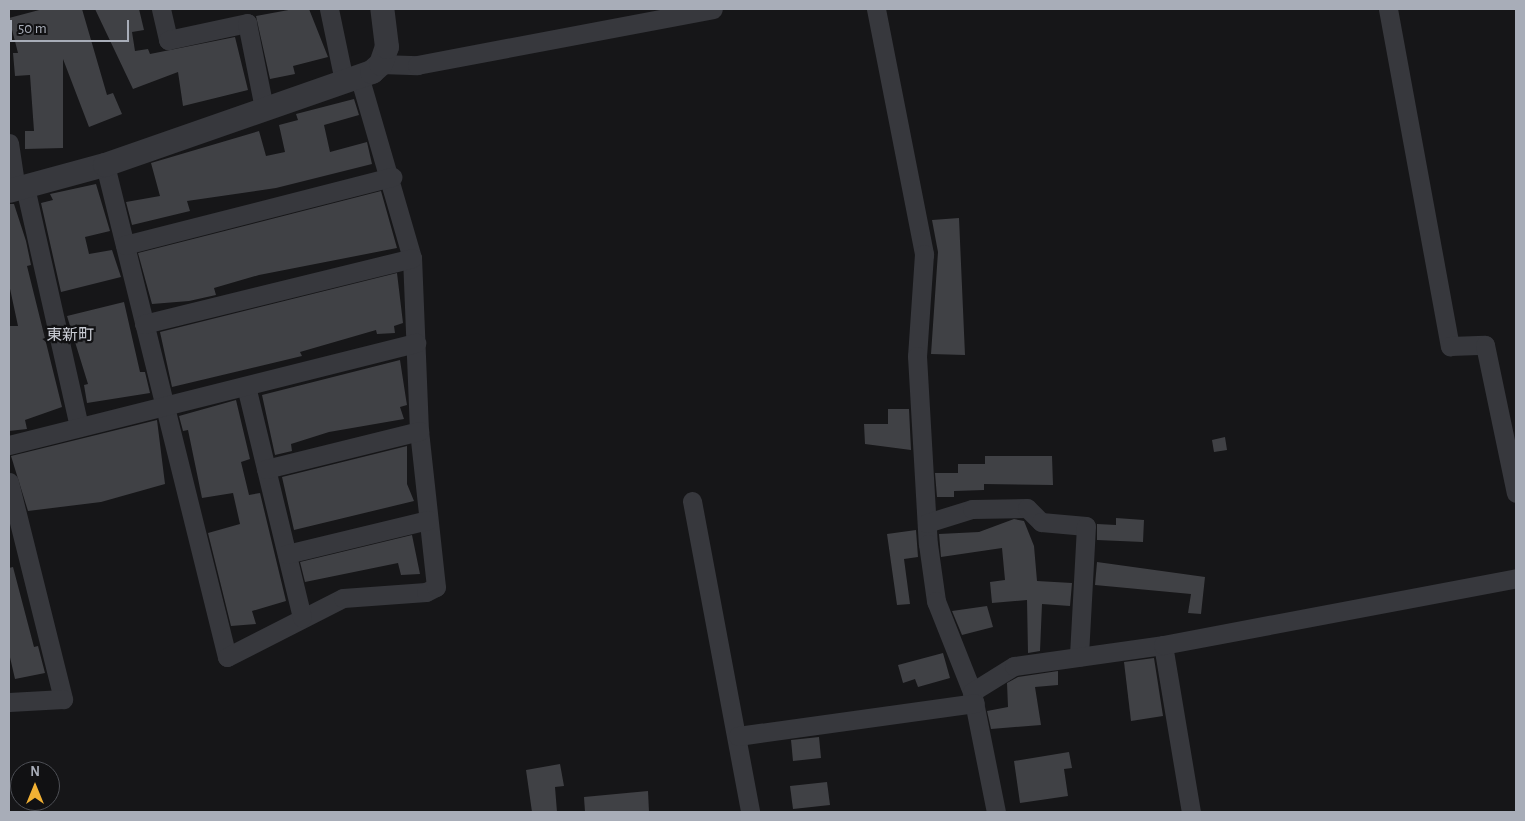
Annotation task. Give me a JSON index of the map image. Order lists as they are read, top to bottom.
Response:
{
  "districts": ["東新町"],
  "scale_bar": "50 m",
  "north": "top"
}
